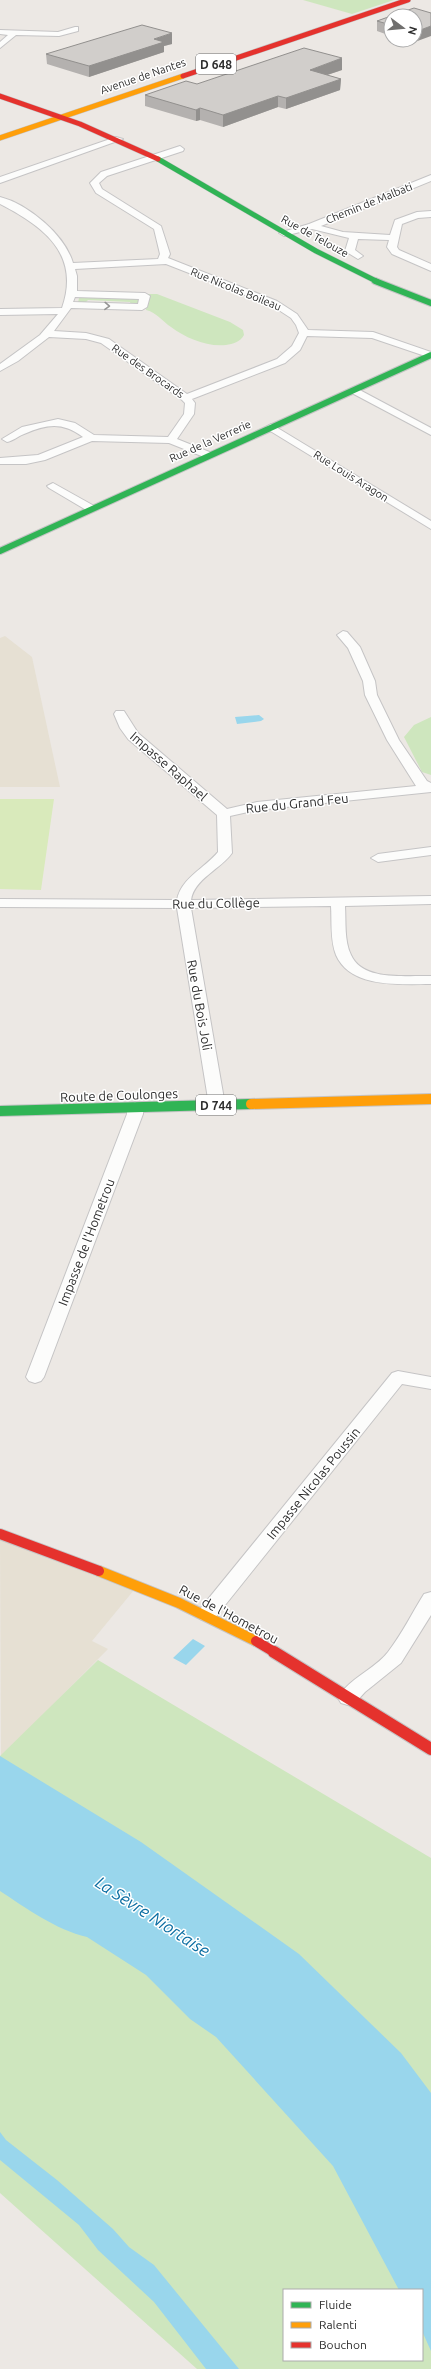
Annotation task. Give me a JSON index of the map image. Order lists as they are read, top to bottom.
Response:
{
  "streets": {
    "street": [
      "D 648",
      "Avenue de Nantes",
      "Chemin de Malbati",
      "Rue de Telouze",
      "Rue Nicolas Boileau",
      "Rue des Brocards",
      "Rue de la Verrerie",
      "Rue Louis Aragon",
      "Impasse Raphael",
      "Rue du Grand Feu",
      "Rue du Collège",
      "Rue du Bois Joli",
      "Route de Coulonges",
      "D 744",
      "Impasse de l'Hometrou",
      "Impasse Nicolas Poussin",
      "Rue de l'Hometrou"
    ]
  },
  "crossings": [
    ["Avenue de Nantes", "Rue de Telouze"],
    ["Chemin de Malbati", "Rue de Telouze"],
    ["Rue de la Verrerie", "Rue Louis Aragon"],
    ["Impasse Raphael", "Rue du Grand Feu"],
    ["Rue du Collège", "Rue du Bois Joli"],
    ["Rue du Bois Joli", "Route de Coulonges"],
    ["Route de Coulonges", "Impasse de l'Hometrou"],
    ["Impasse Nicolas Poussin", "Rue de l'Hometrou"]
  ],
  "water": ["La Sèvre Niortaise"],
  "legend": ["Fluide", "Ralenti", "Bouchon"],
  "north": "right"
}
